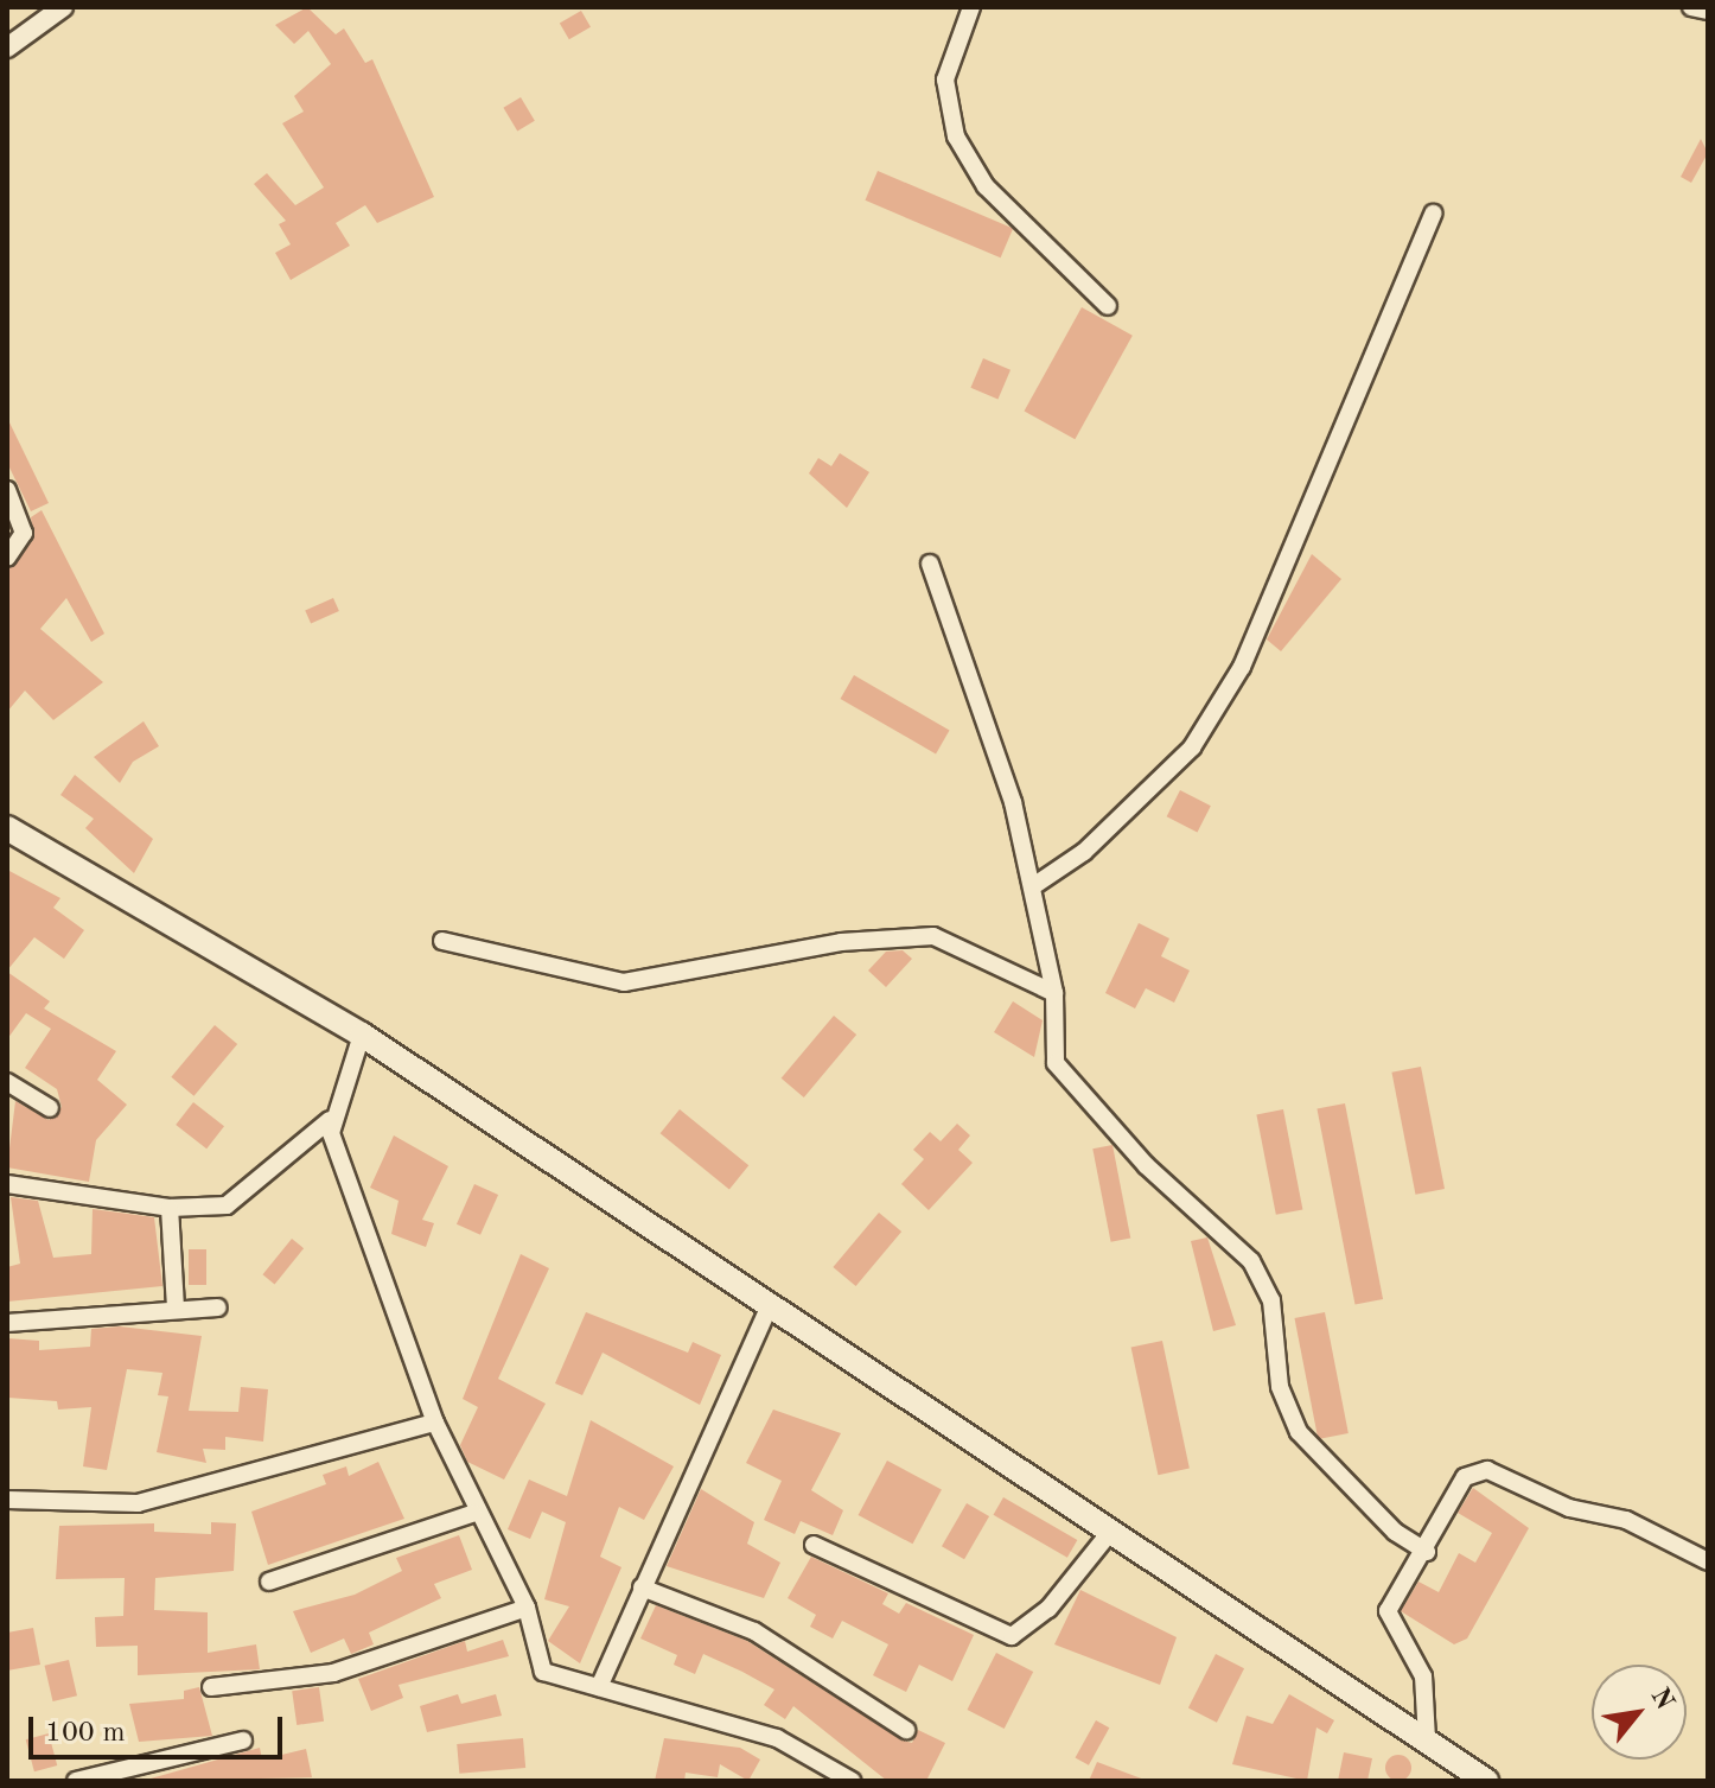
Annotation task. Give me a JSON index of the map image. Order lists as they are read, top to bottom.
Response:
{
  "scale_bar": "100 m",
  "north": "top right"
}
